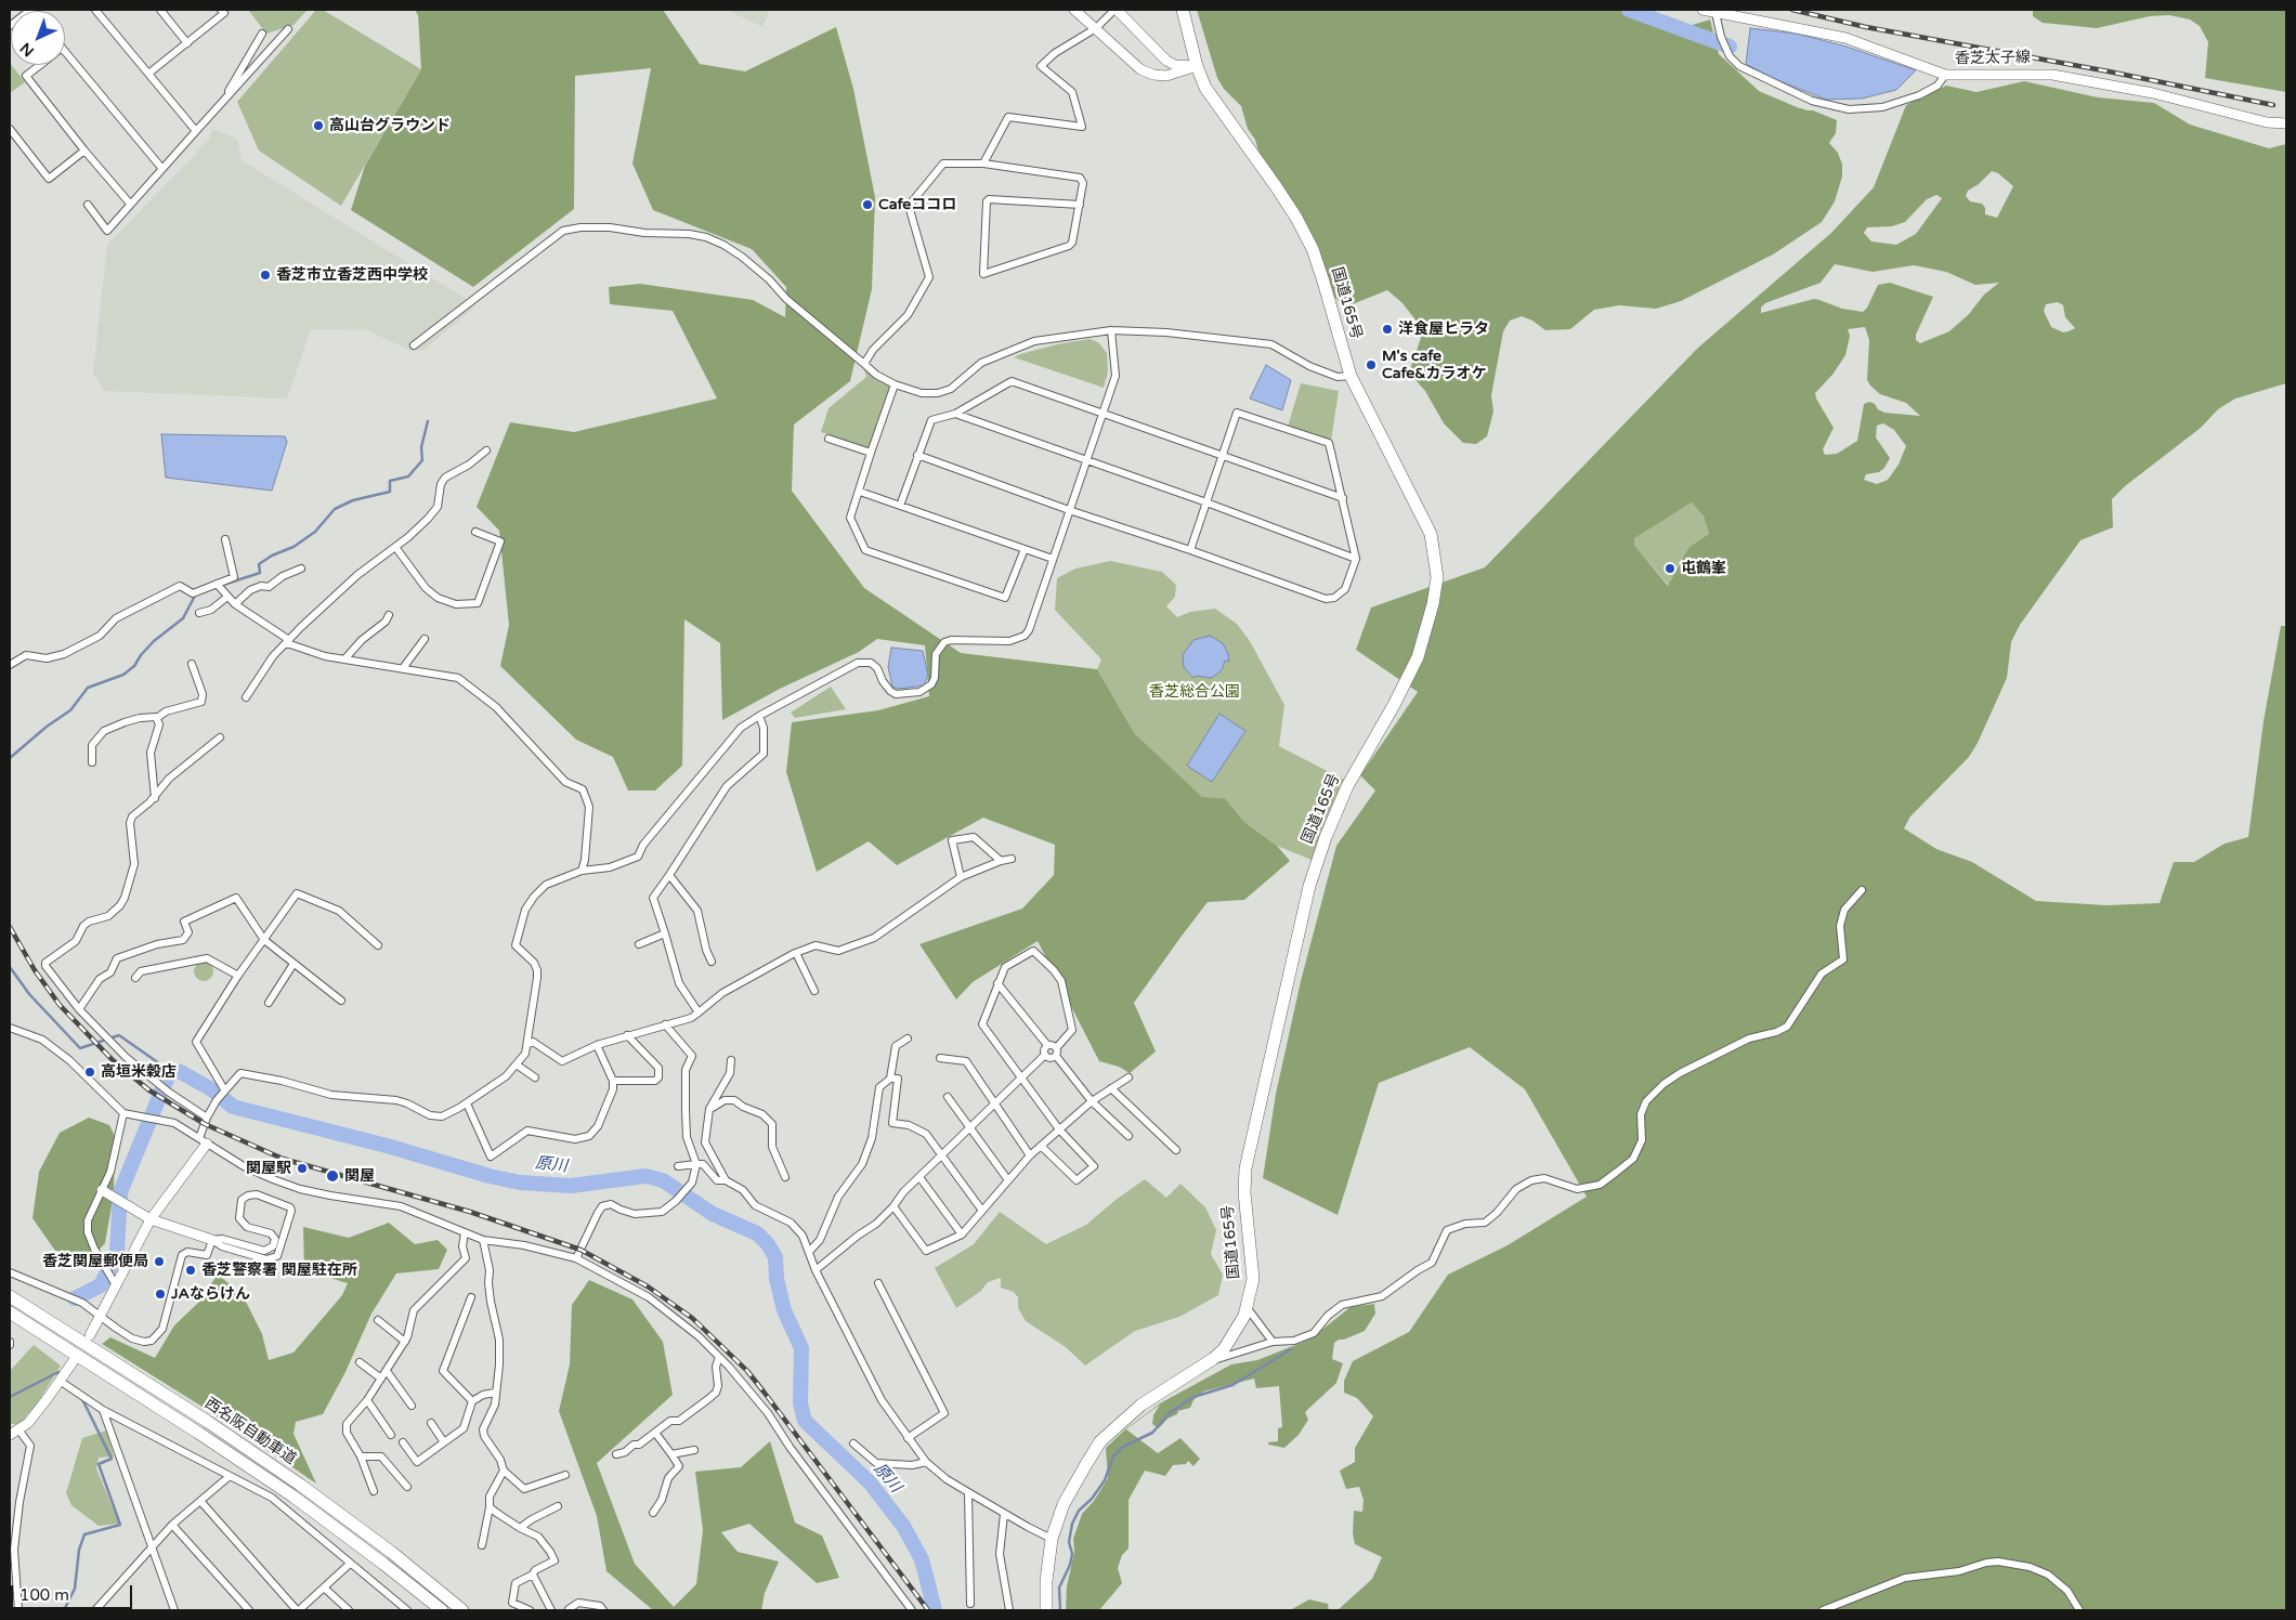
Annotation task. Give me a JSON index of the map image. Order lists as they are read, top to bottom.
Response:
{
  "streets": {
    "highway": ["国道165号", "西名阪自動車道"],
    "main road": ["香芝太子線"]
  },
  "water": ["原川"],
  "parks": ["香芝総合公園"],
  "places": [
    "高山台グラウンド",
    "Cafeココロ",
    "香芝市立香芝西中学校",
    "洋食屋ヒラタ",
    "M's cafe Cafe&カラオケ",
    "屯鶴峯",
    "高垣米穀店",
    "関屋駅",
    "関屋",
    "香芝関屋郵便局",
    "香芝警察署 関屋駐在所",
    "JAならけん"
  ],
  "scale_bar": "100 m",
  "north": "bottom left"
}
